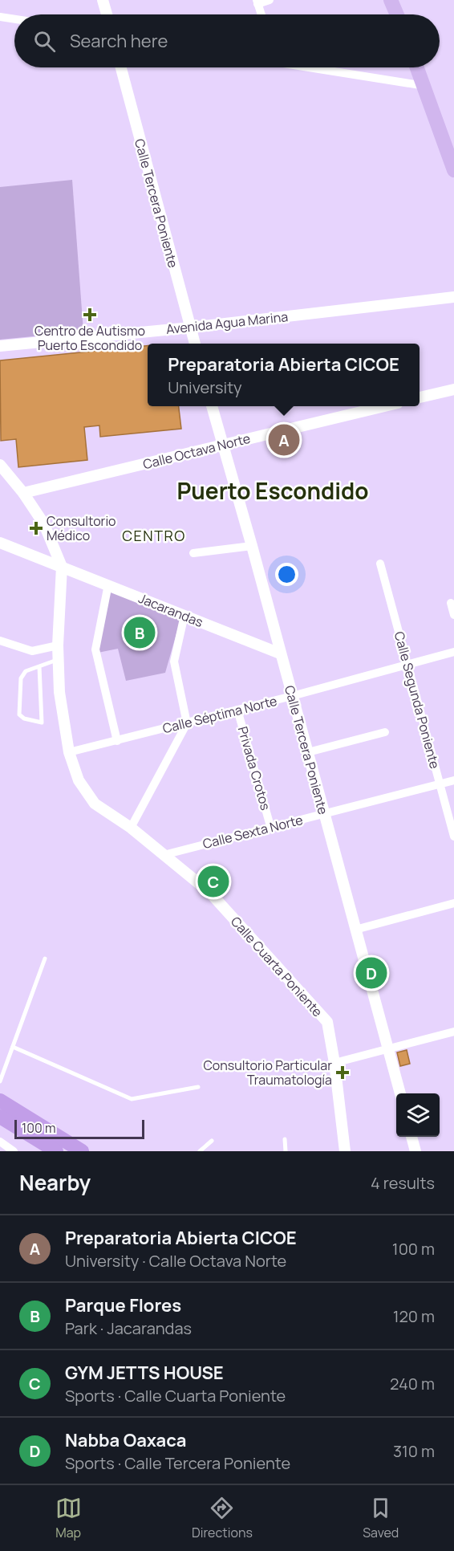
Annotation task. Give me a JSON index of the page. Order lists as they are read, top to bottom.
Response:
{
  "streets": {
    "street": [
      "Calle Tercera Poniente",
      "Avenida Agua Marina",
      "Calle Octava Norte",
      "Jacarandas",
      "Calle Segunda Poniente",
      "Calle Séptima Norte",
      "Privada Crotos",
      "Calle Sexta Norte",
      "Calle Cuarta Poniente"
    ]
  },
  "crossings": [
    ["Calle Tercera Poniente", "Avenida Agua Marina"],
    ["Calle Tercera Poniente", "Calle Octava Norte"],
    ["Calle Tercera Poniente", "Jacarandas"],
    ["Calle Tercera Poniente", "Calle Séptima Norte"],
    ["Calle Tercera Poniente", "Calle Sexta Norte"],
    ["Calle Octava Norte", "Calle Cuarta Poniente"],
    ["Jacarandas", "Calle Cuarta Poniente"],
    ["Calle Segunda Poniente", "Calle Séptima Norte"],
    ["Calle Segunda Poniente", "Calle Sexta Norte"],
    ["Calle Séptima Norte", "Privada Crotos"],
    ["Calle Séptima Norte", "Calle Cuarta Poniente"],
    ["Privada Crotos", "Calle Sexta Norte"],
    ["Calle Sexta Norte", "Calle Cuarta Poniente"]
  ],
  "districts": ["Puerto Escondido", "CENTRO"],
  "places": {
    "health": ["Centro de Autismo Puerto Escondido", "Consultorio Médico", "Consultorio Particular Traumatología"]
  },
  "scale_bar": "100 m",
  "page": {
    "search": "Search here",
    "popup": ["Preparatoria Abierta CICOE", "University"],
    "pins": [
      "A",
      "B",
      "C",
      "D"
    ],
    "scale": "100 m",
    "heading": ["Nearby", "4 results"],
    "list": [
      {
        "mark": "A",
        "name": "Preparatoria Abierta CICOE",
        "note": "University · Calle Octava Norte",
        "value": "100 m"
      },
      {
        "mark": "B",
        "name": "Parque Flores",
        "note": "Park · Jacarandas",
        "value": "120 m"
      },
      {
        "mark": "C",
        "name": "GYM JETTS HOUSE",
        "note": "Sports · Calle Cuarta Poniente",
        "value": "240 m"
      },
      {
        "mark": "D",
        "name": "Nabba Oaxaca",
        "note": "Sports · Calle Tercera Poniente",
        "value": "310 m"
      }
    ],
    "nav": ["Map", "Directions", "Saved"]
  }
}
